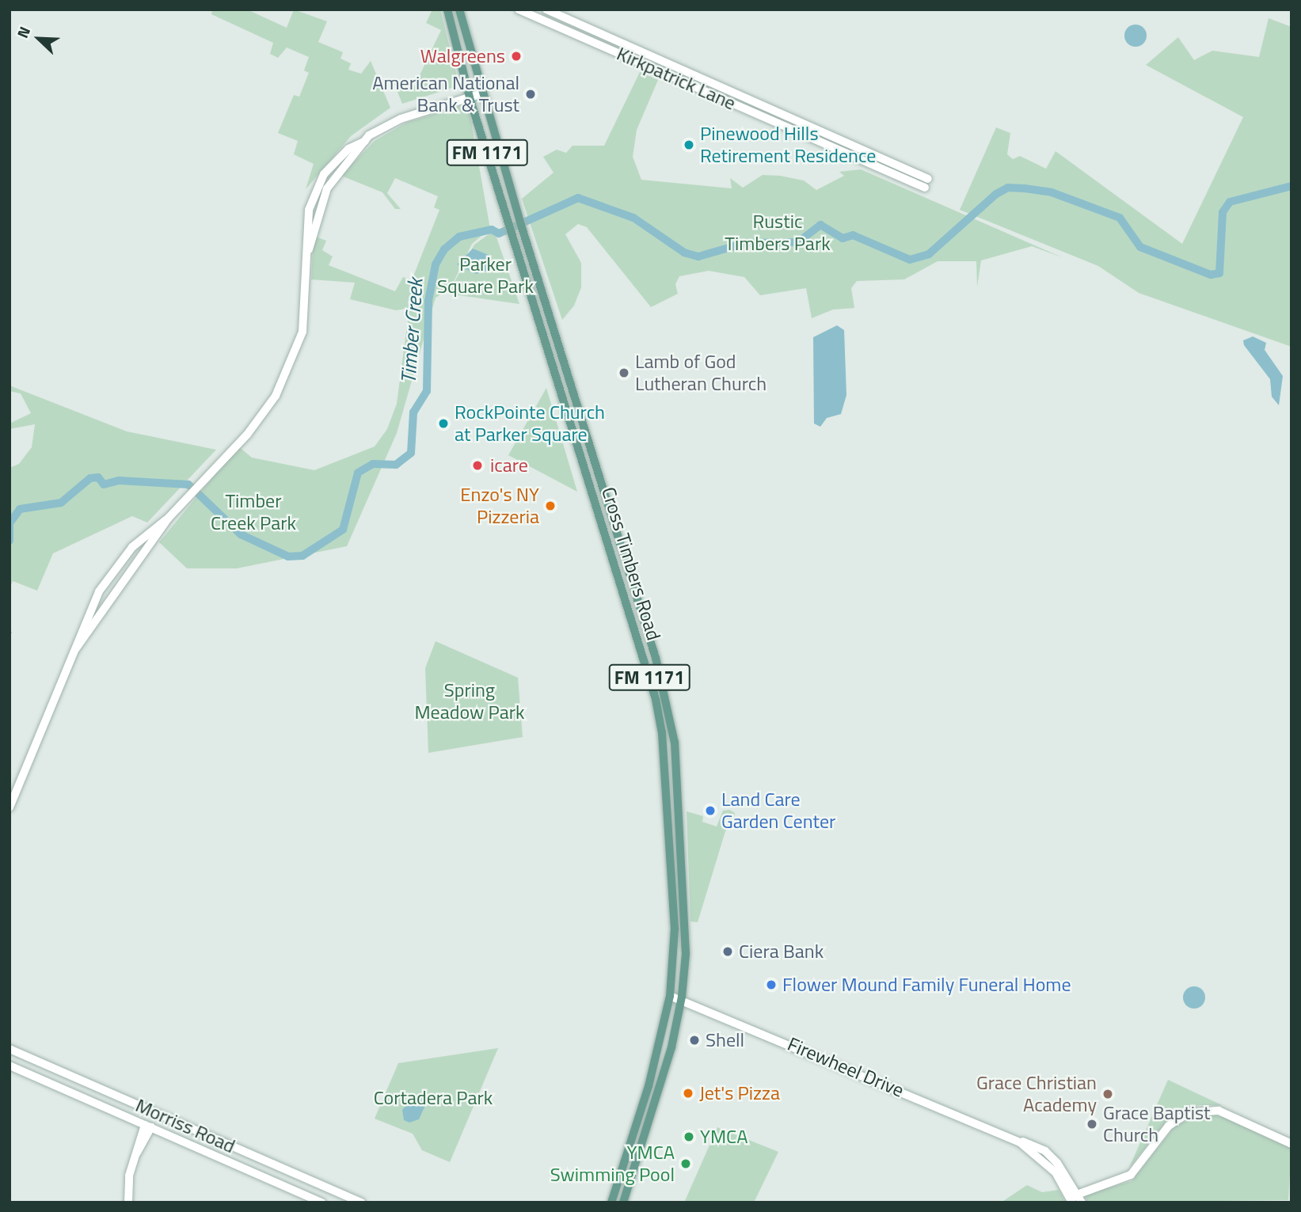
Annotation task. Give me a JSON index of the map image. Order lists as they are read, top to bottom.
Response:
{
  "streets": {
    "main road": ["FM 1171", "Cross Timbers Road"],
    "street": ["Kirkpatrick Lane", "Firewheel Drive", "Morriss Road"]
  },
  "crossings": [
    ["Cross Timbers Road", "Firewheel Drive"]
  ],
  "water": ["Timber Creek"],
  "parks": [
    "Rustic Timbers Park",
    "Parker Square Park",
    "Timber Creek Park",
    "Spring Meadow Park",
    "Cortadera Park"
  ],
  "places": [
    "Walgreens",
    "American National Bank & Trust",
    "Pinewood Hills Retirement Residence",
    "Lamb of God Lutheran Church",
    "RockPointe Church at Parker Square",
    "icare",
    "Enzo's NY Pizzeria",
    "Land Care Garden Center",
    "Ciera Bank",
    "Flower Mound Family Funeral Home",
    "Shell",
    "Jet's Pizza",
    "Grace Christian Academy",
    "Grace Baptist Church",
    "YMCA",
    "YMCA Swimming Pool"
  ],
  "north": "top left"
}
